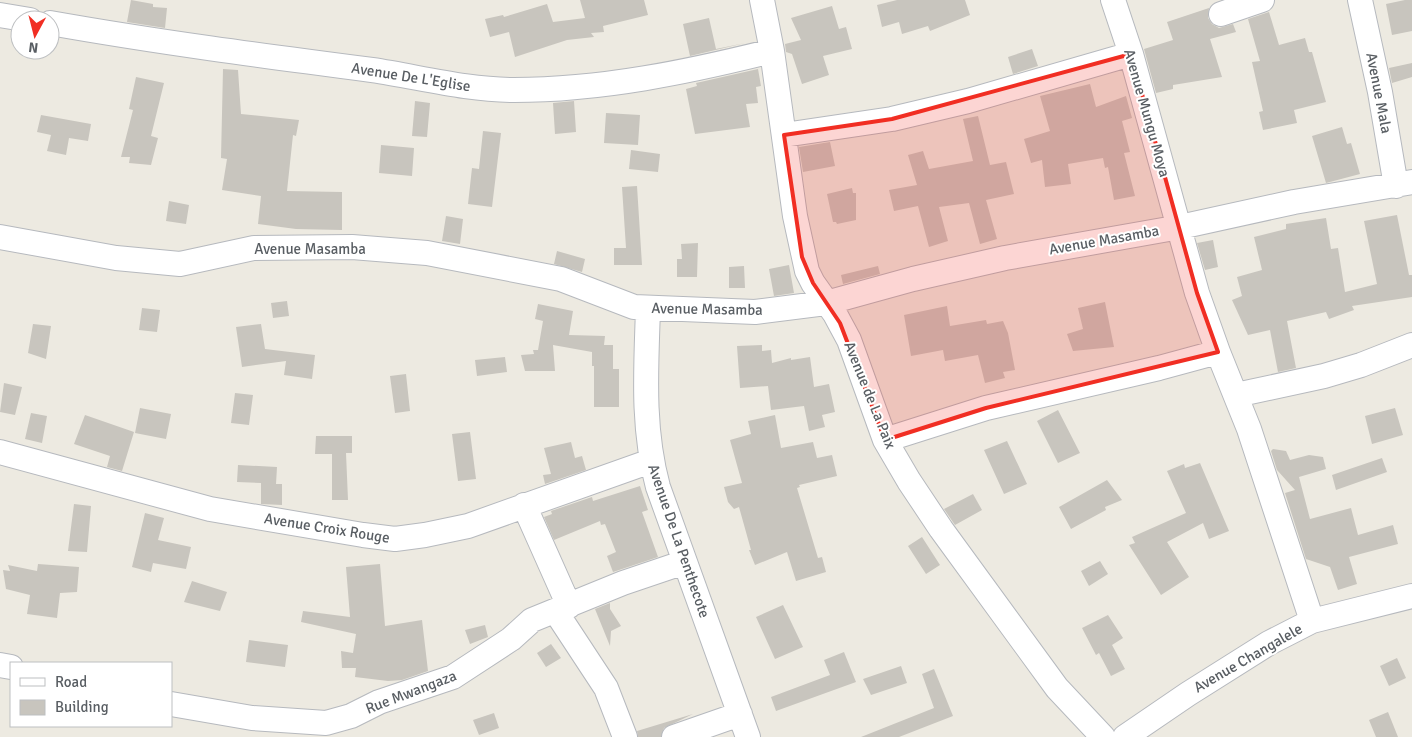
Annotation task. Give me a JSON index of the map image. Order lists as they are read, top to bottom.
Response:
{
  "streets": {
    "street": [
      "Avenue De L'Eglise",
      "Avenue Mala",
      "Avenue Mungu Moya",
      "Avenue Masamba",
      "Avenue de La Paix",
      "Avenue Croix Rouge",
      "Avenue De La Penthecote",
      "Avenue Changalele",
      "Rue Mwangaza"
    ]
  },
  "crossings": [
    ["Avenue De L'Eglise", "Avenue de La Paix"],
    ["Avenue Mala", "Avenue Masamba"],
    ["Avenue Mungu Moya", "Avenue Masamba"],
    ["Avenue Mungu Moya", "Avenue Changalele"],
    ["Avenue Masamba", "Avenue de La Paix"],
    ["Avenue Masamba", "Avenue De La Penthecote"],
    ["Avenue Croix Rouge", "Avenue De La Penthecote"],
    ["Avenue De La Penthecote", "Rue Mwangaza"]
  ],
  "legend": ["Road", "Building"],
  "north": "bottom"
}
